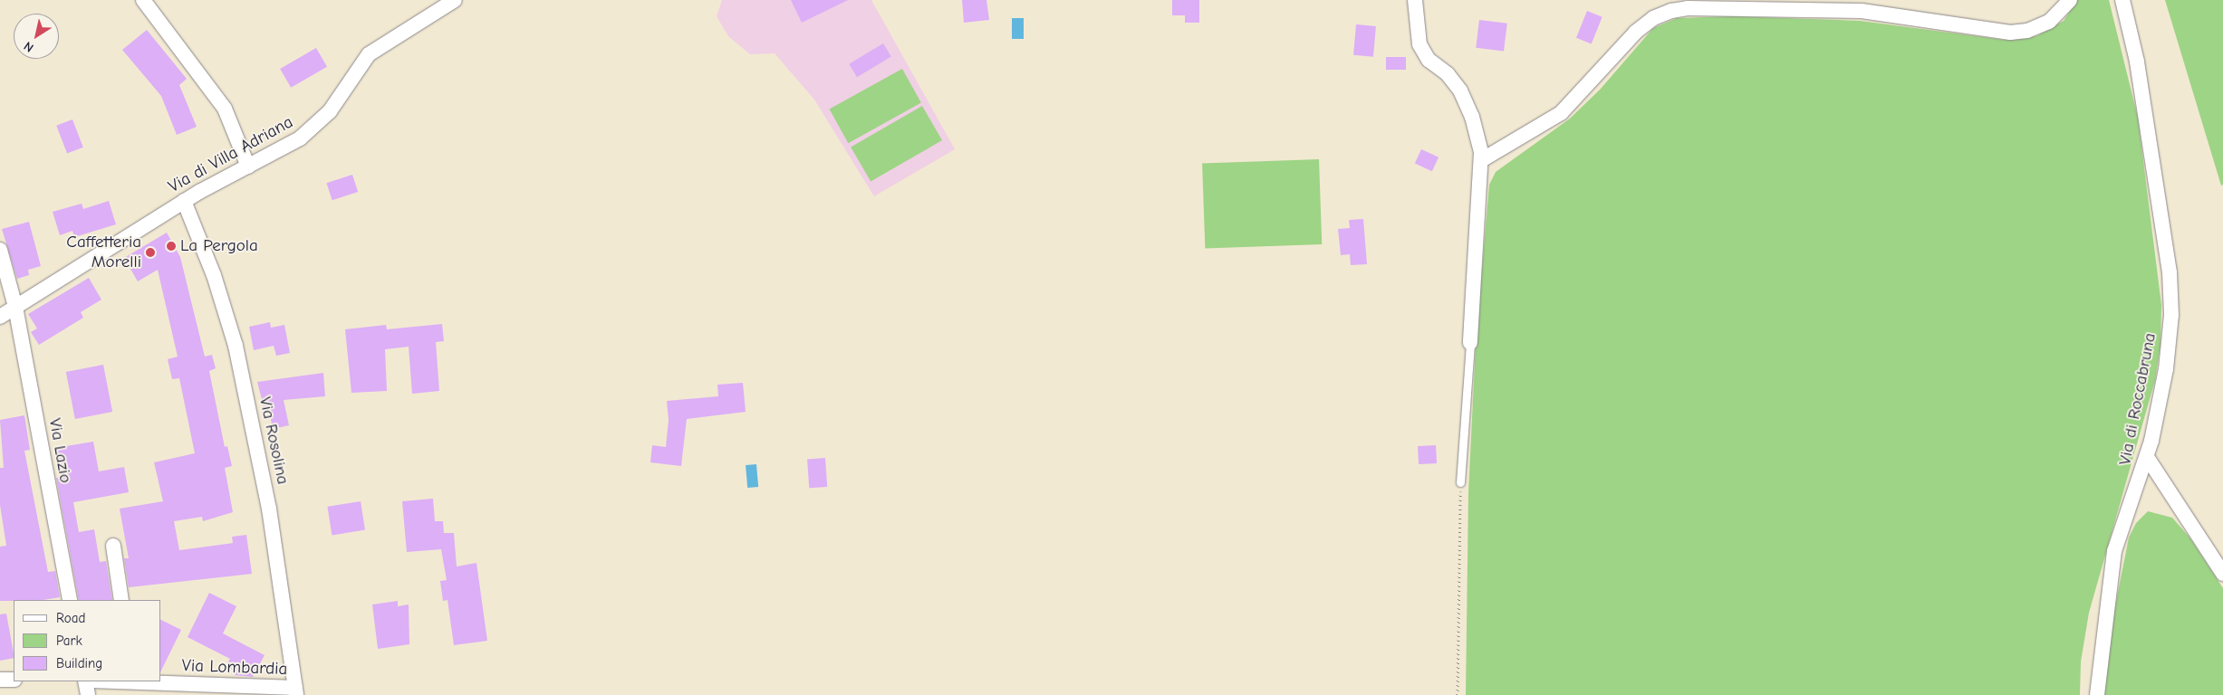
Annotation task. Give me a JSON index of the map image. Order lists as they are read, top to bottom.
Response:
{
  "streets": {
    "street": [
      "Via di Villa Adriana",
      "Via di Roccabruna",
      "Via Rosolina",
      "Via Lazio",
      "Via Lombardia"
    ]
  },
  "crossings": [
    ["Via di Villa Adriana", "Via Rosolina"],
    ["Via di Villa Adriana", "Via Lazio"],
    ["Via Rosolina", "Via Lombardia"]
  ],
  "places": ["La Pergola", "Caffetteria Morelli"],
  "legend": ["Road", "Park", "Building"],
  "north": "bottom left"
}
